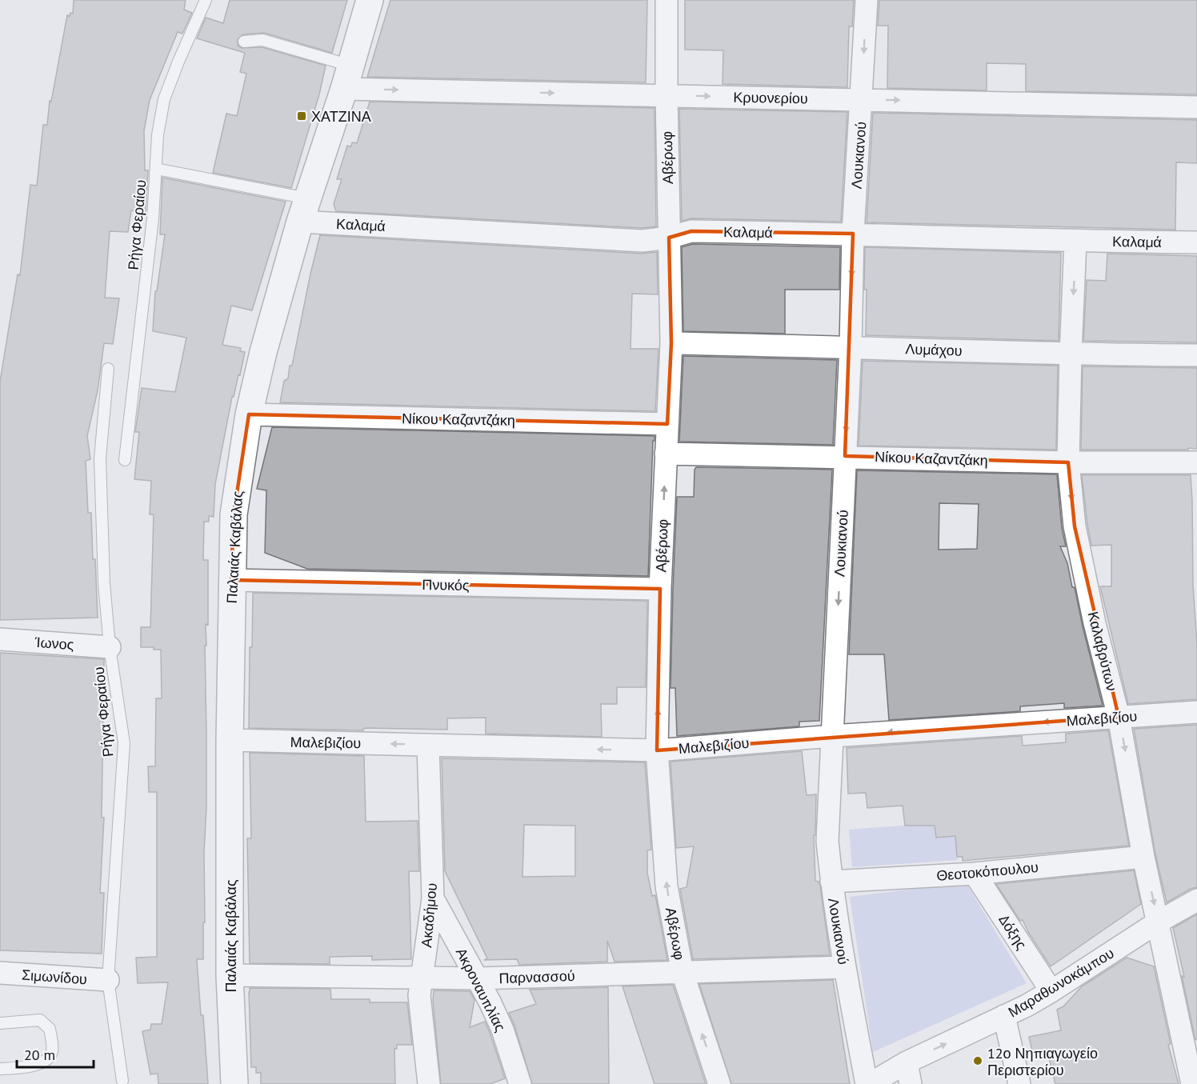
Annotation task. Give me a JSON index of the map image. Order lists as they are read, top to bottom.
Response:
{
  "streets": {
    "street": [
      "Κρυονερίου",
      "Λουκιανού",
      "Αβέρωφ",
      "Καλαμά",
      "Λυμάχου",
      "Νίκου Καζαντζάκη",
      "Παλαιάς Καβάλας",
      "Πνυκός",
      "Ίωνος",
      "Καλαβρύτων",
      "Μαλεβιζίου",
      "Θεοτοκόπουλου",
      "Ακαδήμου",
      "Δόξης",
      "Σιμωνίδου",
      "Παρνασσού",
      "Μαραθωνοκάμπου",
      "Ακροναυπλίας"
    ],
    "lane": ["Ρήγα Φεραίου"]
  },
  "crossings": [
    ["Κρυονερίου", "Λουκιανού"],
    ["Κρυονερίου", "Αβέρωφ"],
    ["Κρυονερίου", "Παλαιάς Καβάλας"],
    ["Λουκιανού", "Καλαμά"],
    ["Λουκιανού", "Λυμάχου"],
    ["Λουκιανού", "Νίκου Καζαντζάκη"],
    ["Λουκιανού", "Μαλεβιζίου"],
    ["Λουκιανού", "Θεοτοκόπουλου"],
    ["Λουκιανού", "Παρνασσού"],
    ["Λουκιανού", "Μαραθωνοκάμπου"],
    ["Αβέρωφ", "Καλαμά"],
    ["Αβέρωφ", "Λυμάχου"],
    ["Αβέρωφ", "Νίκου Καζαντζάκη"],
    ["Αβέρωφ", "Πνυκός"],
    ["Αβέρωφ", "Μαλεβιζίου"],
    ["Αβέρωφ", "Παρνασσού"],
    ["Ρήγα Φεραίου", "Ίωνος"],
    ["Ρήγα Φεραίου", "Σιμωνίδου"],
    ["Καλαμά", "Παλαιάς Καβάλας"],
    ["Καλαμά", "Καλαβρύτων"],
    ["Λυμάχου", "Καλαβρύτων"],
    ["Νίκου Καζαντζάκη", "Παλαιάς Καβάλας"],
    ["Νίκου Καζαντζάκη", "Καλαβρύτων"],
    ["Παλαιάς Καβάλας", "Πνυκός"],
    ["Παλαιάς Καβάλας", "Μαλεβιζίου"],
    ["Παλαιάς Καβάλας", "Παρνασσού"],
    ["Καλαβρύτων", "Μαλεβιζίου"],
    ["Καλαβρύτων", "Θεοτοκόπουλου"],
    ["Καλαβρύτων", "Μαραθωνοκάμπου"],
    ["Μαλεβιζίου", "Ακαδήμου"],
    ["Θεοτοκόπουλου", "Δόξης"],
    ["Ακαδήμου", "Παρνασσού"],
    ["Ακαδήμου", "Ακροναυπλίας"],
    ["Δόξης", "Μαραθωνοκάμπου"],
    ["Παρνασσού", "Ακροναυπλίας"]
  ],
  "one_way": [
    "Κρυονερίου",
    "Λουκιανού",
    "Αβέρωφ",
    "Καλαβρύτων",
    "Μαλεβιζίου"
  ],
  "places": {
    "transit": ["ΧΑΤΖΙΝΑ"],
    "other": ["12ο Νηπιαγωγείο Περιστερίου"]
  },
  "scale_bar": "20 m"
}
